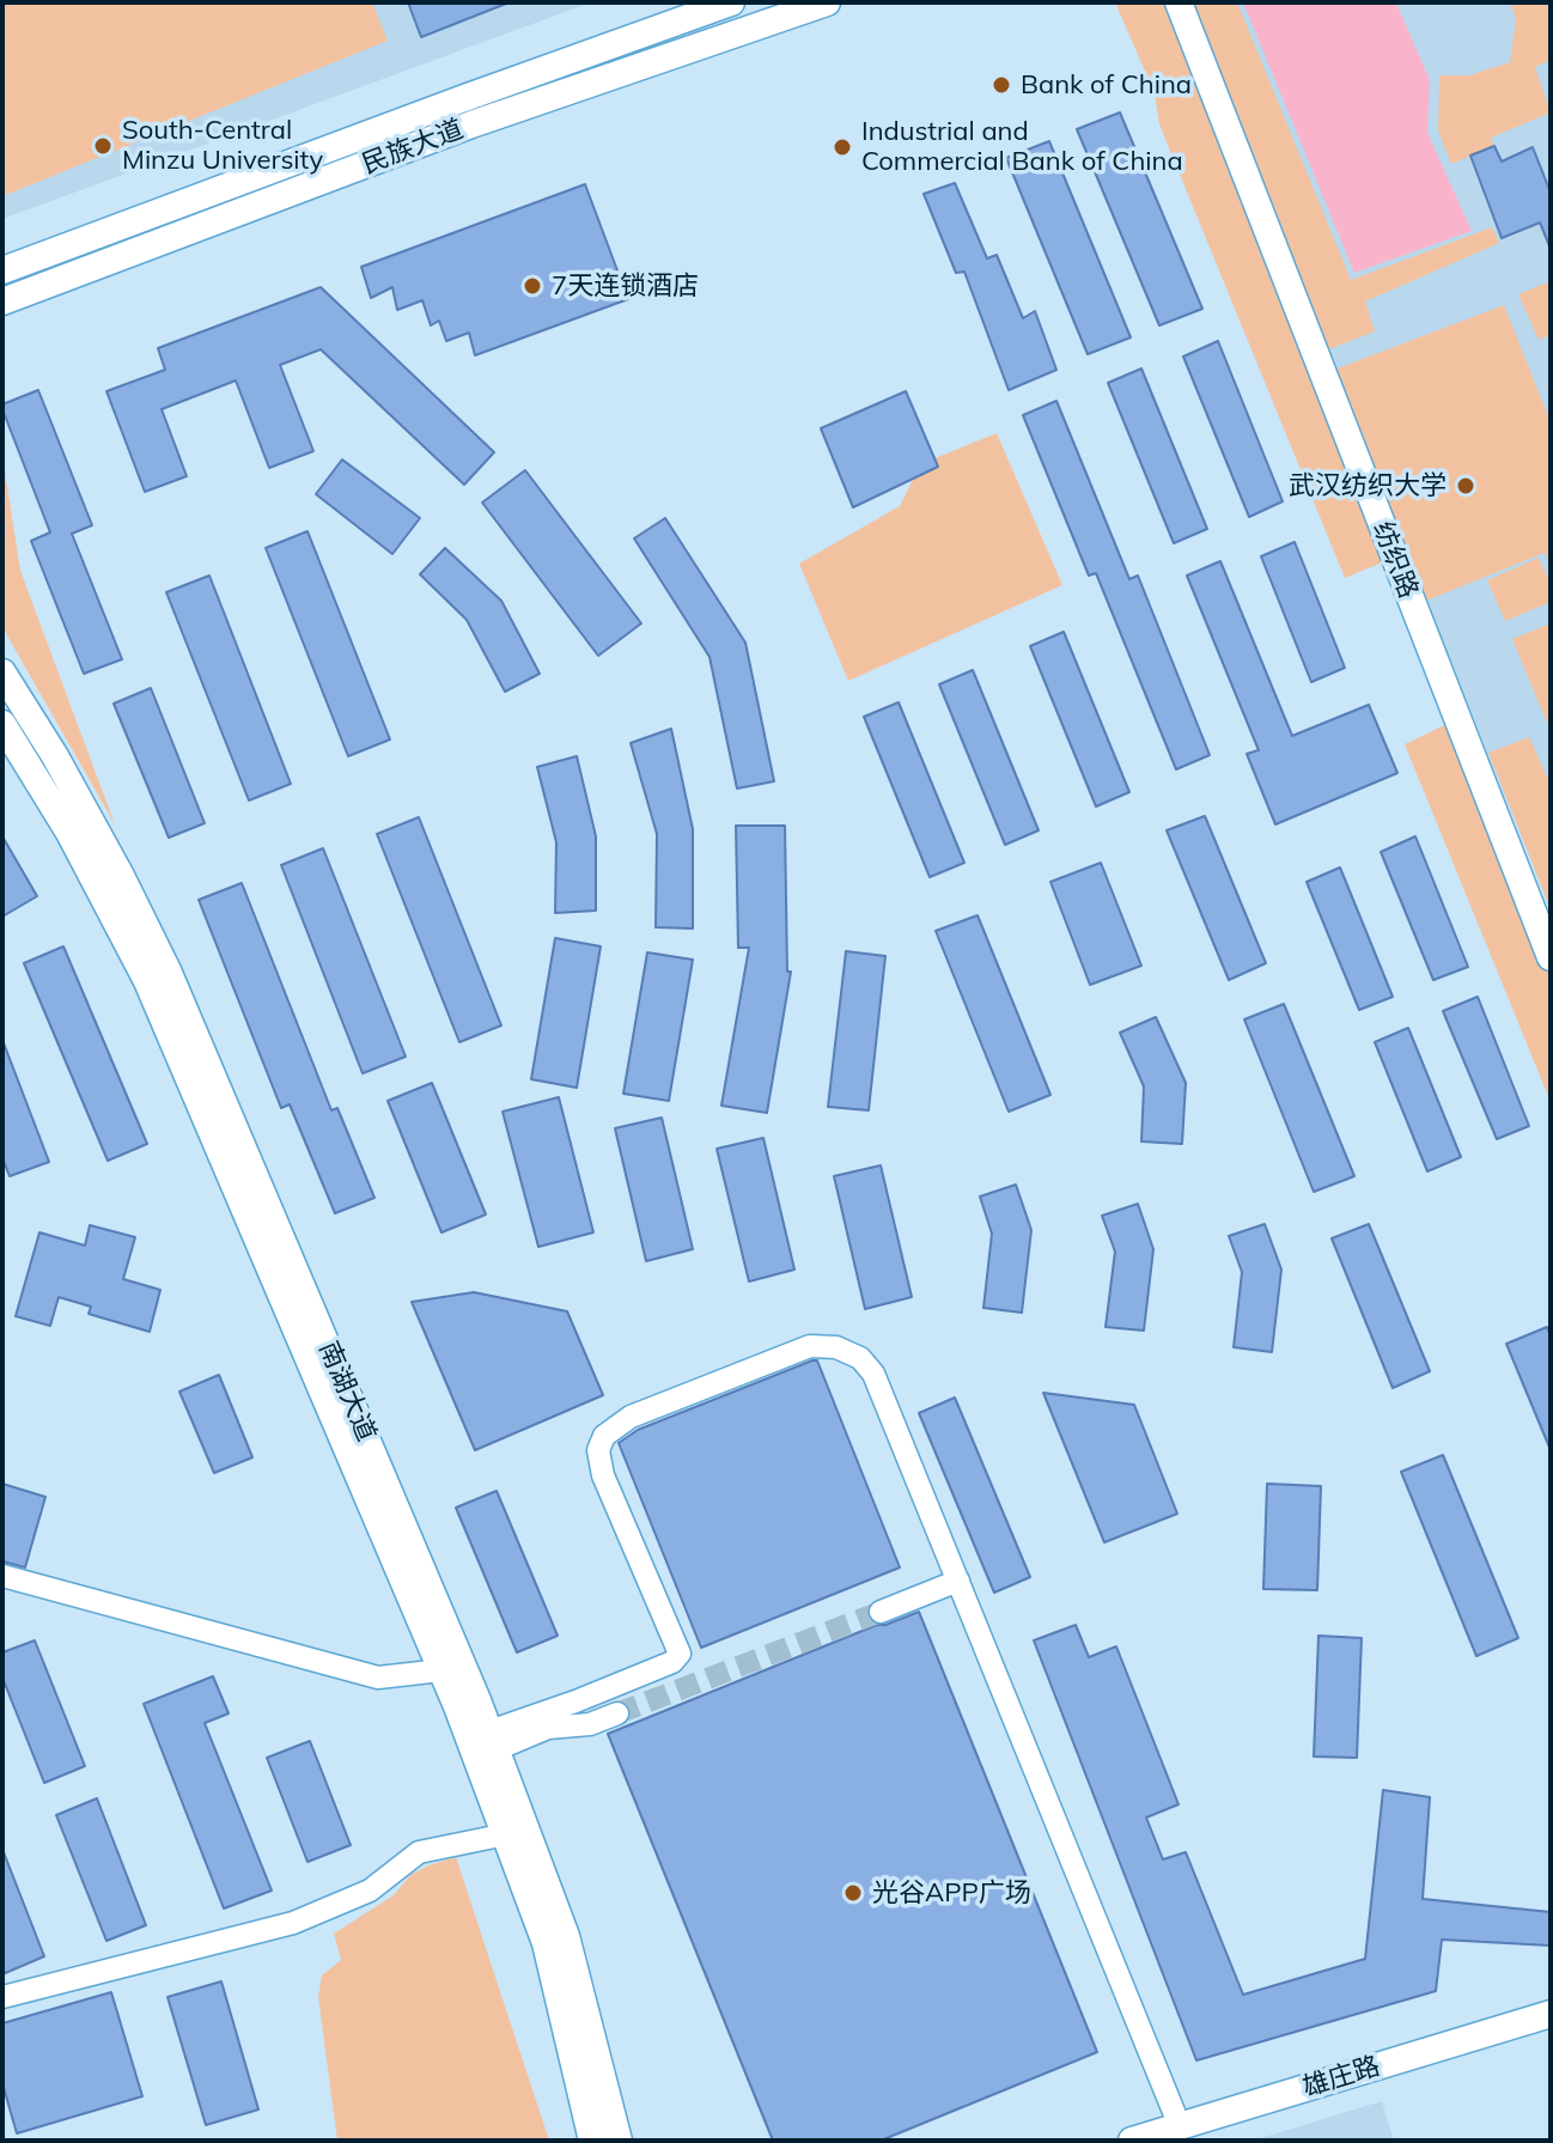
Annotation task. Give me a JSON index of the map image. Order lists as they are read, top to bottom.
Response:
{
  "streets": {
    "main road": [
      "民族大道",
      "纺织路",
      "南湖大道",
      "雄庄路"
    ]
  },
  "places": [
    "Bank of China",
    "South-Central Minzu University",
    "Industrial and Commercial Bank of China",
    "7天连锁酒店",
    "武汉纺织大学",
    "光谷APP广场"
  ]
}
